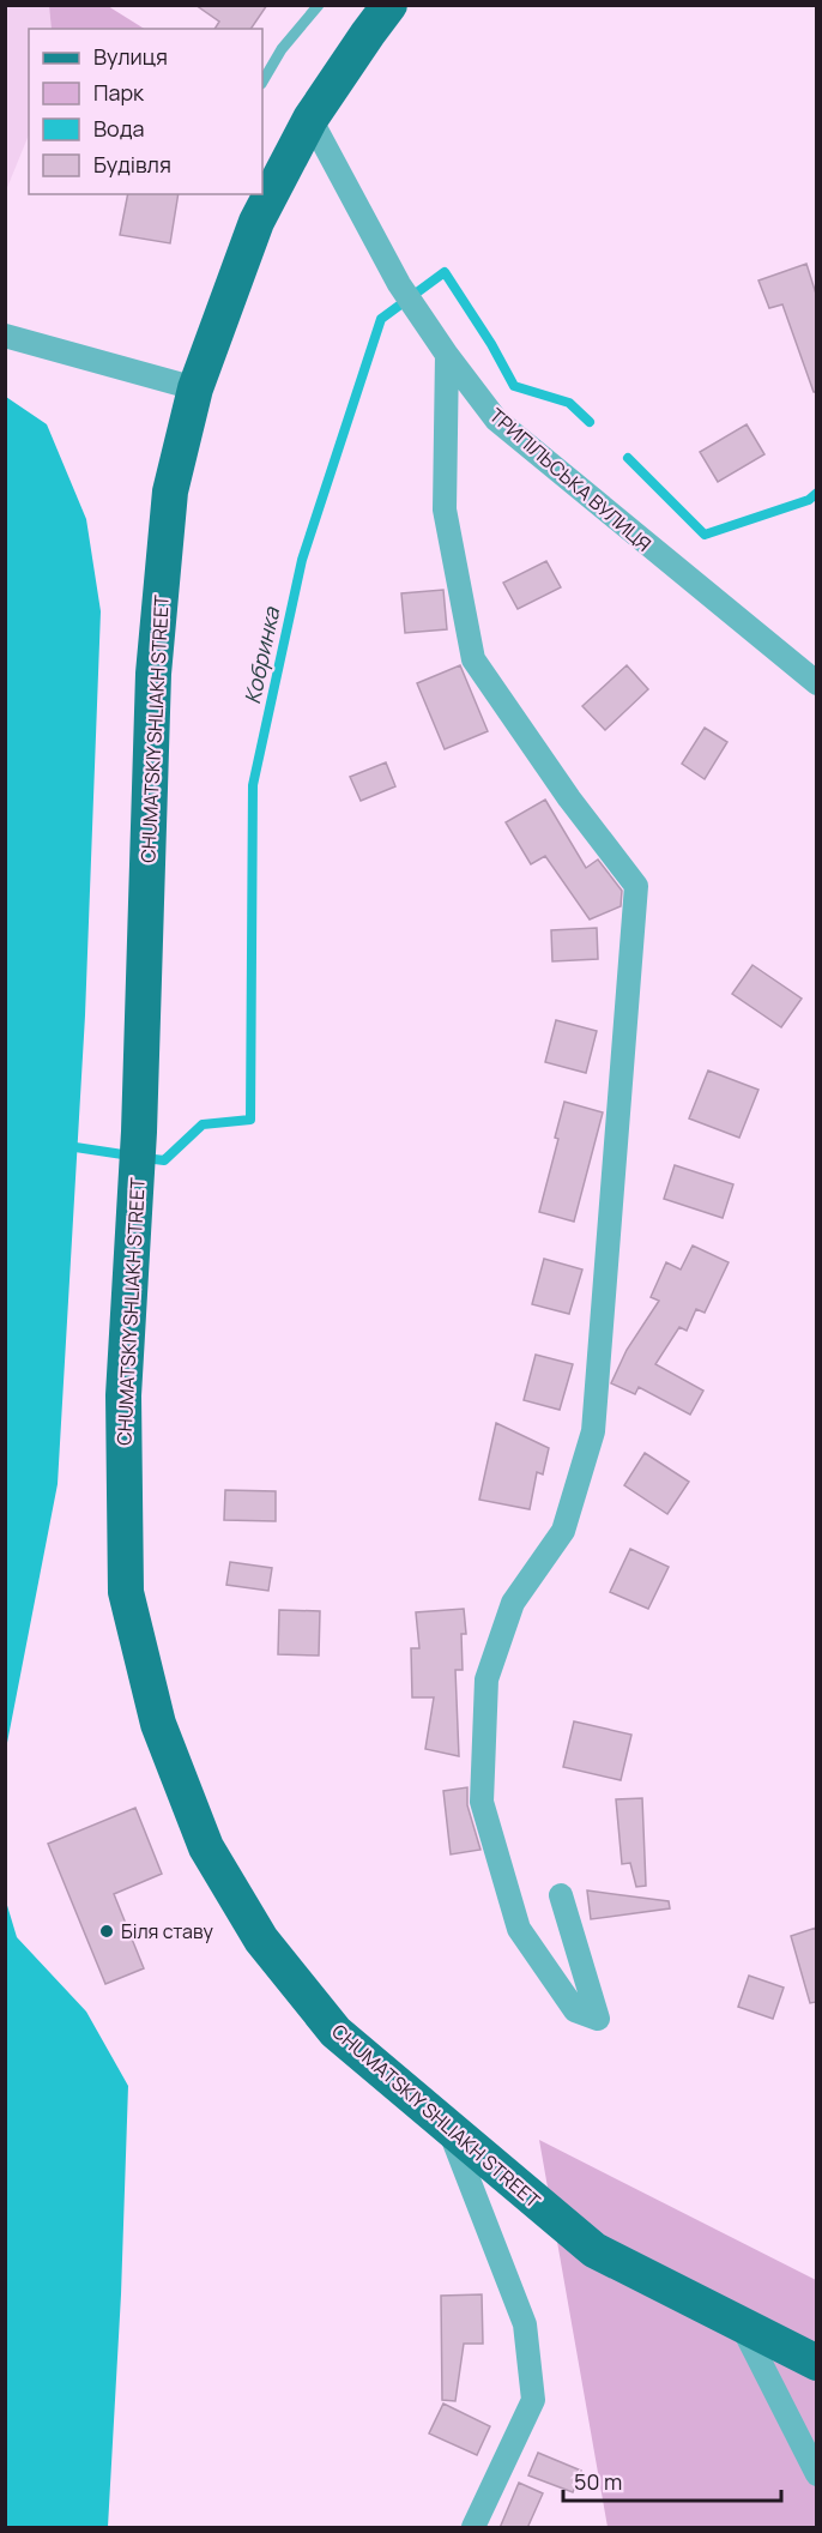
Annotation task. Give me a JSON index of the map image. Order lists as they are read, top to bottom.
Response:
{
  "streets": {
    "main road": ["CHUMATSKIY SHLIAKH STREET"],
    "street": ["ТРИПІЛЬСЬКА ВУЛИЦЯ"]
  },
  "crossings": [
    ["ТРИПІЛЬСЬКА ВУЛИЦЯ", "CHUMATSKIY SHLIAKH STREET"]
  ],
  "water": ["Кобринка"],
  "places": ["Біля ставу"],
  "legend": [
    "Вулиця",
    "Парк",
    "Вода",
    "Будівля"
  ],
  "scale_bar": "50 m"
}
